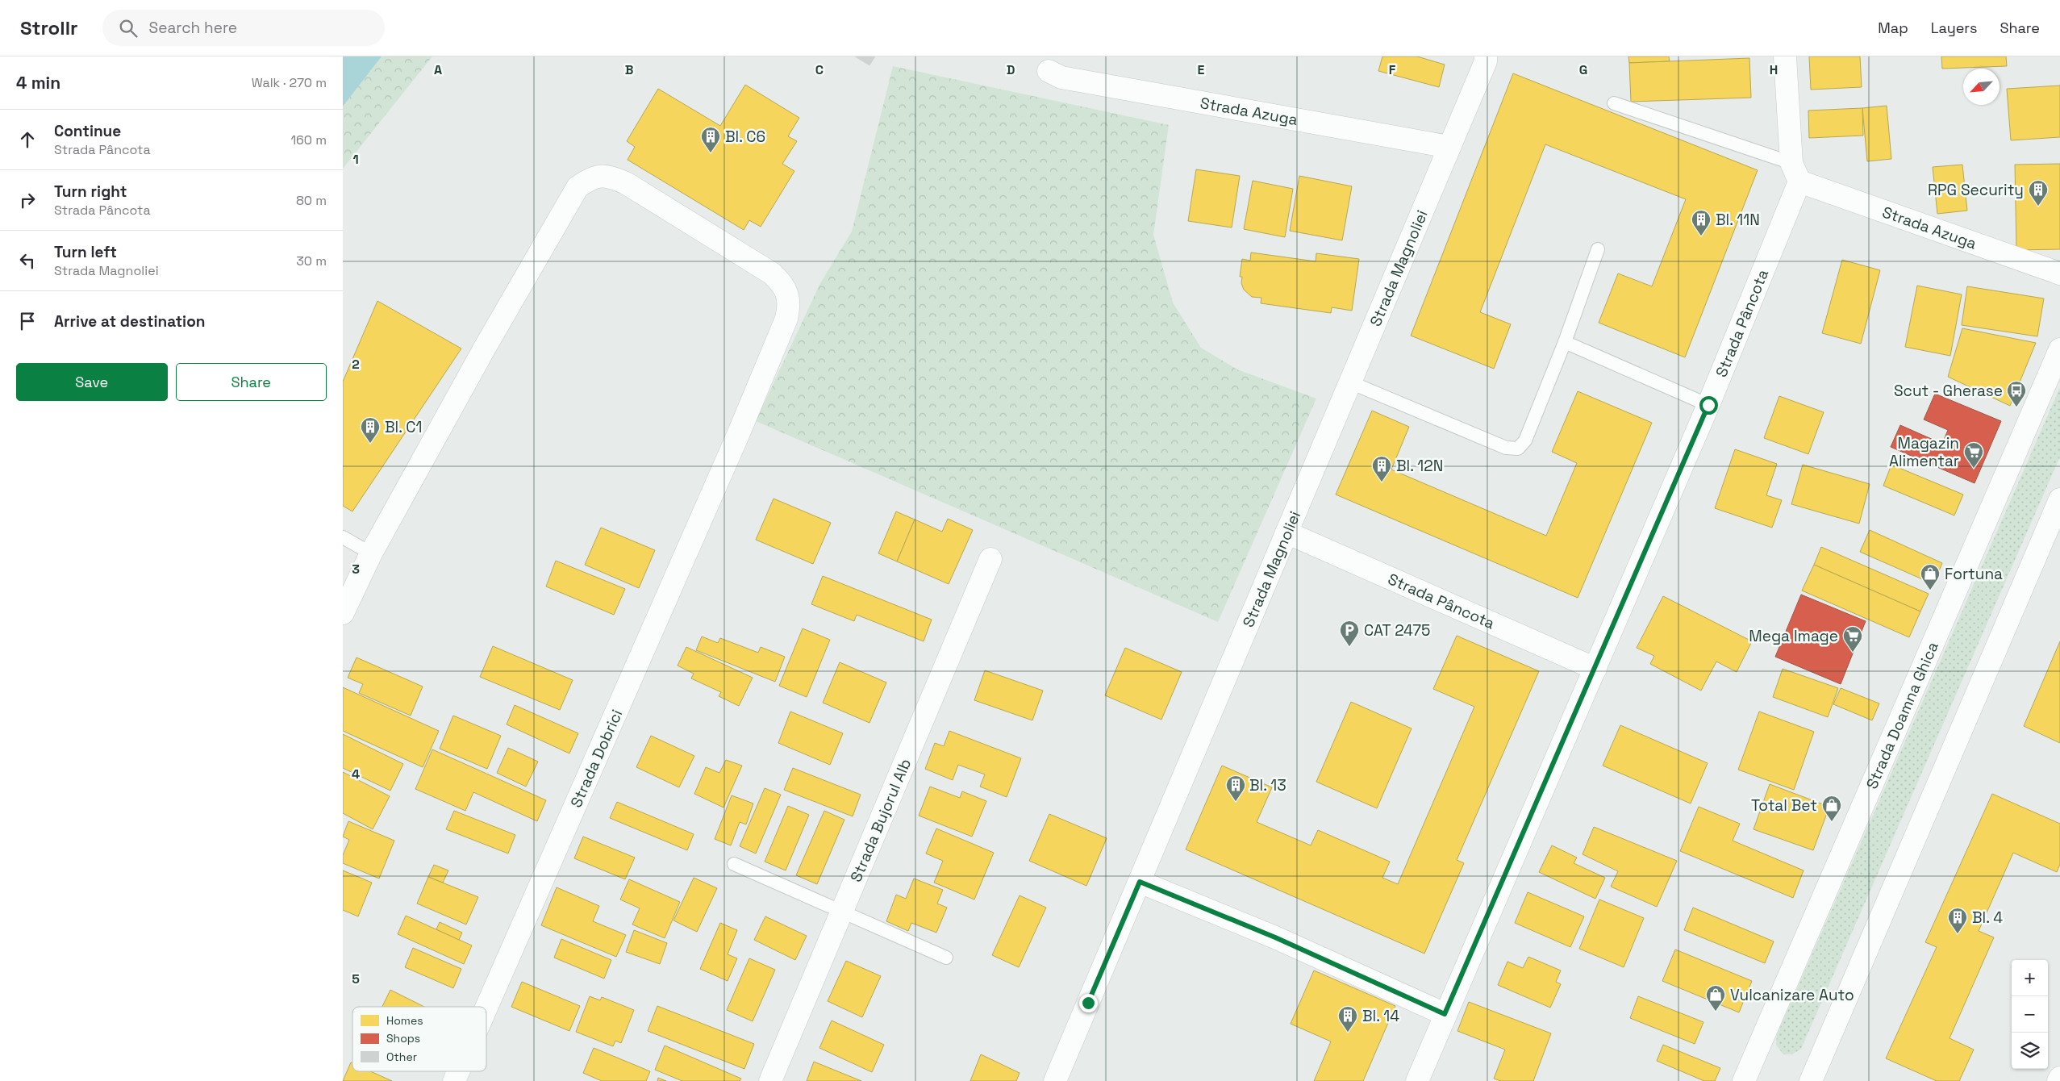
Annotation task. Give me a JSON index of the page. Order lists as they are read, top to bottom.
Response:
{
  "streets": {
    "street": [
      "Strada Azuga",
      "Strada Magnoliei",
      "Strada Pâncota",
      "Strada Doamna Ghica",
      "Strada Dobrici",
      "Strada Bujorul Alb"
    ]
  },
  "crossings": [
    ["Strada Azuga", "Strada Magnoliei"],
    ["Strada Azuga", "Strada Pâncota"],
    ["Strada Magnoliei", "Strada Pâncota"]
  ],
  "places": {
    "building": [
      "Bl. C6",
      "RPG Security",
      "Bl. 11N",
      "Bl. C1",
      "Bl. 12N",
      "Bl. 13",
      "Bl. 4",
      "Bl. 14"
    ],
    "bus stop": ["Scut - Gherase"],
    "supermarket": ["Magazin Alimentar", "Mega Image"],
    "shop": ["Fortuna", "Total Bet", "Vulcanizare Auto"],
    "parking": ["CAT 2475"]
  },
  "legend": ["Homes", "Shops", "Other"],
  "north": "bottom left",
  "page": {
    "header": "Strollr",
    "search": "Search here",
    "nav": ["Map", "Layers", "Share"],
    "heading": ["4 min", "Walk · 270 m"],
    "list": [
      ["Continue", "Strada Pâncota", "160 m"],
      ["Turn right", "Strada Pâncota", "80 m"],
      ["Turn left", "Strada Magnoliei", "30 m"],
      "Arrive at destination"
    ],
    "buttons": ["Save", "Share"],
    "map_buttons": ["+", "−"]
  },
  "grid": {
    "columns": [
      "A",
      "B",
      "C",
      "D",
      "E",
      "F",
      "G",
      "H"
    ],
    "rows": [
      "1",
      "2",
      "3",
      "4",
      "5"
    ]
  }
}
